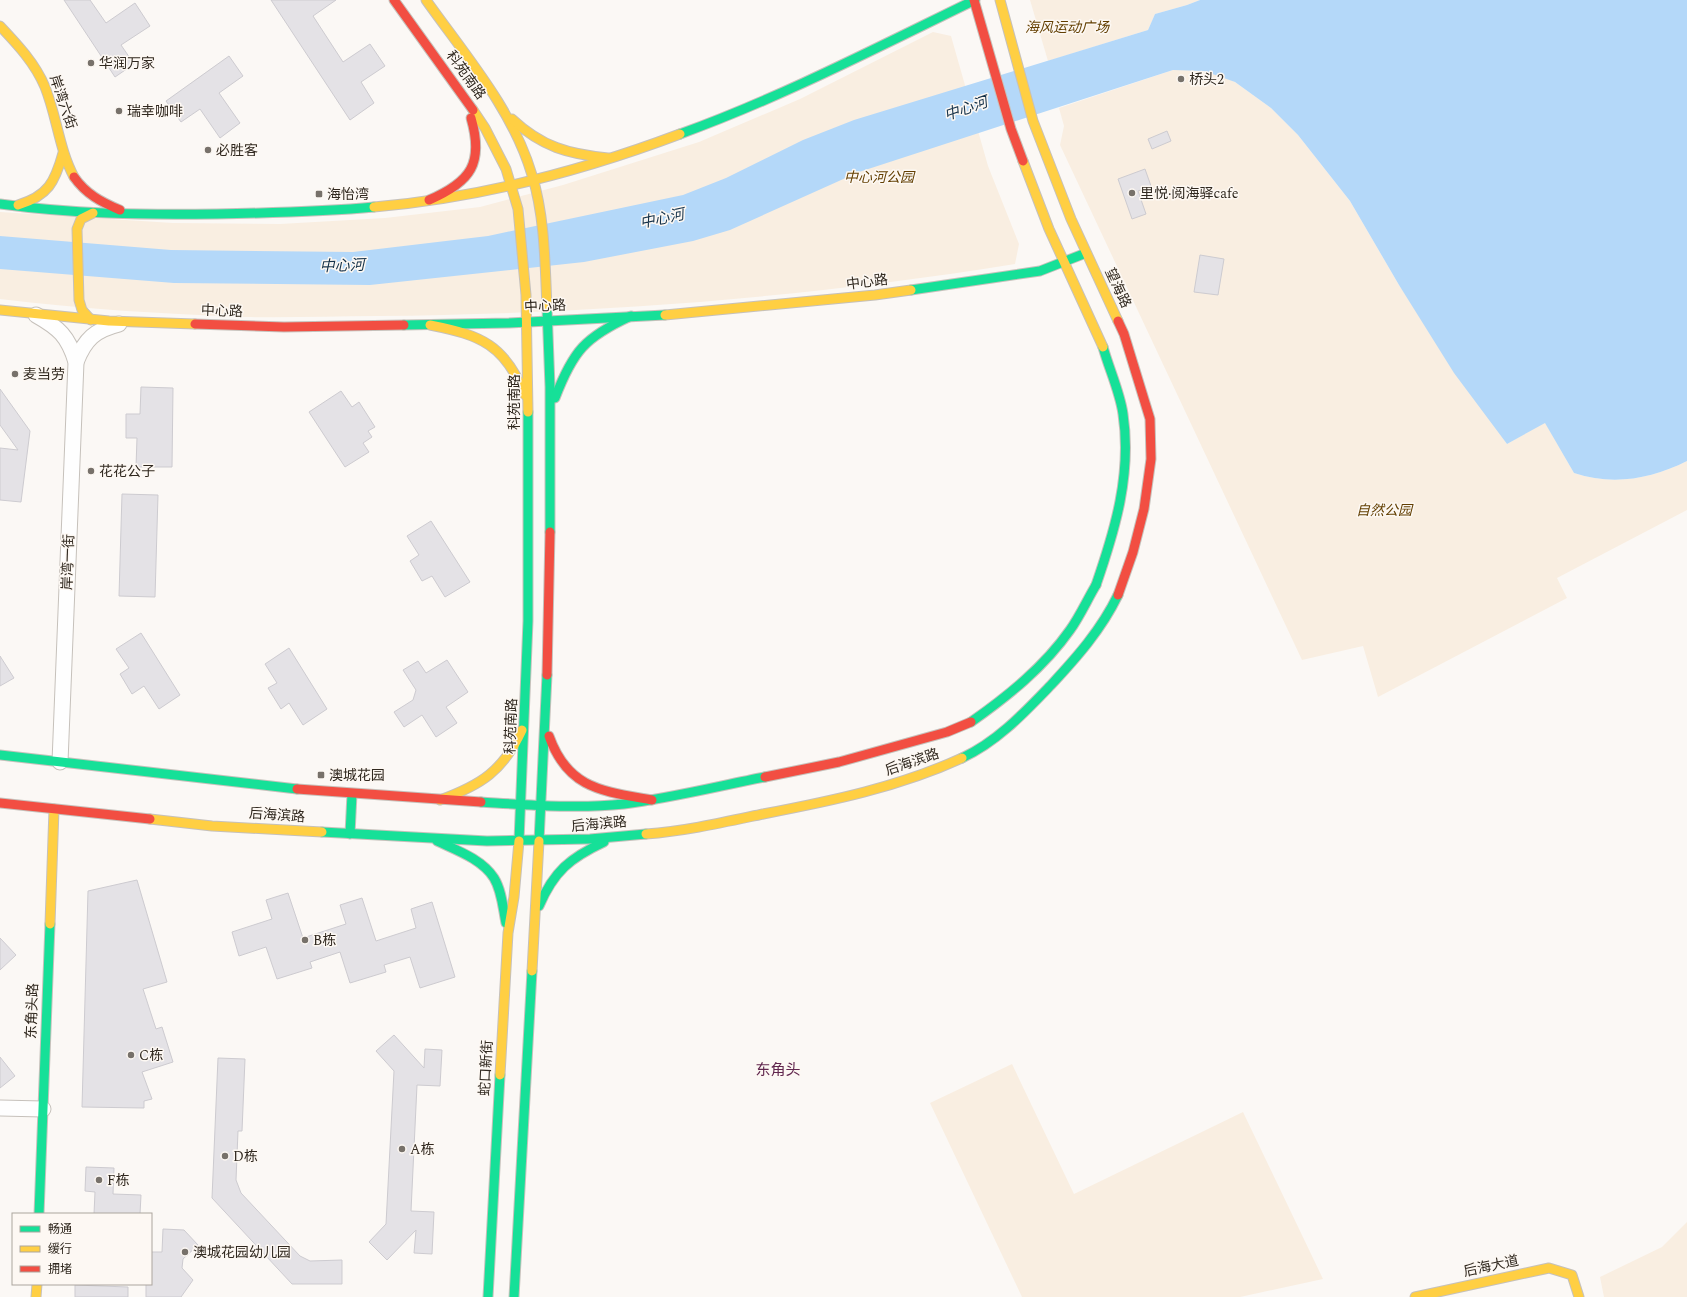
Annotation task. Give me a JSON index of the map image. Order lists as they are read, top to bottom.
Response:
{
  "streets": {
    "main road": [
      "科苑南路",
      "岸湾六街",
      "中心路",
      "望海路",
      "后海滨路",
      "东角头路",
      "蛇口新街",
      "后海大道"
    ],
    "street": ["岸湾一街"]
  },
  "crossings": [
    ["科苑南路", "中心路"],
    ["科苑南路", "后海滨路"],
    ["科苑南路", "蛇口新街"],
    ["中心路", "望海路"],
    ["中心路", "后海滨路"],
    ["望海路", "后海滨路"],
    ["岸湾一街", "后海滨路"],
    ["后海滨路", "东角头路"],
    ["后海滨路", "蛇口新街"]
  ],
  "districts": ["东角头"],
  "water": ["中心河"],
  "parks": ["海风运动广场", "中心河公园", "自然公园"],
  "places": {
    "other": [
      "华润万家",
      "桥头2",
      "瑞幸咖啡",
      "必胜客",
      "里悦·阅海驿cafe",
      "麦当劳",
      "花花公子",
      "B栋",
      "C栋",
      "A栋",
      "D栋",
      "F栋",
      "澳城花园幼儿园"
    ],
    "transit": ["海怡湾", "澳城花园"]
  },
  "legend": ["畅通", "缓行", "拥堵"]
}
